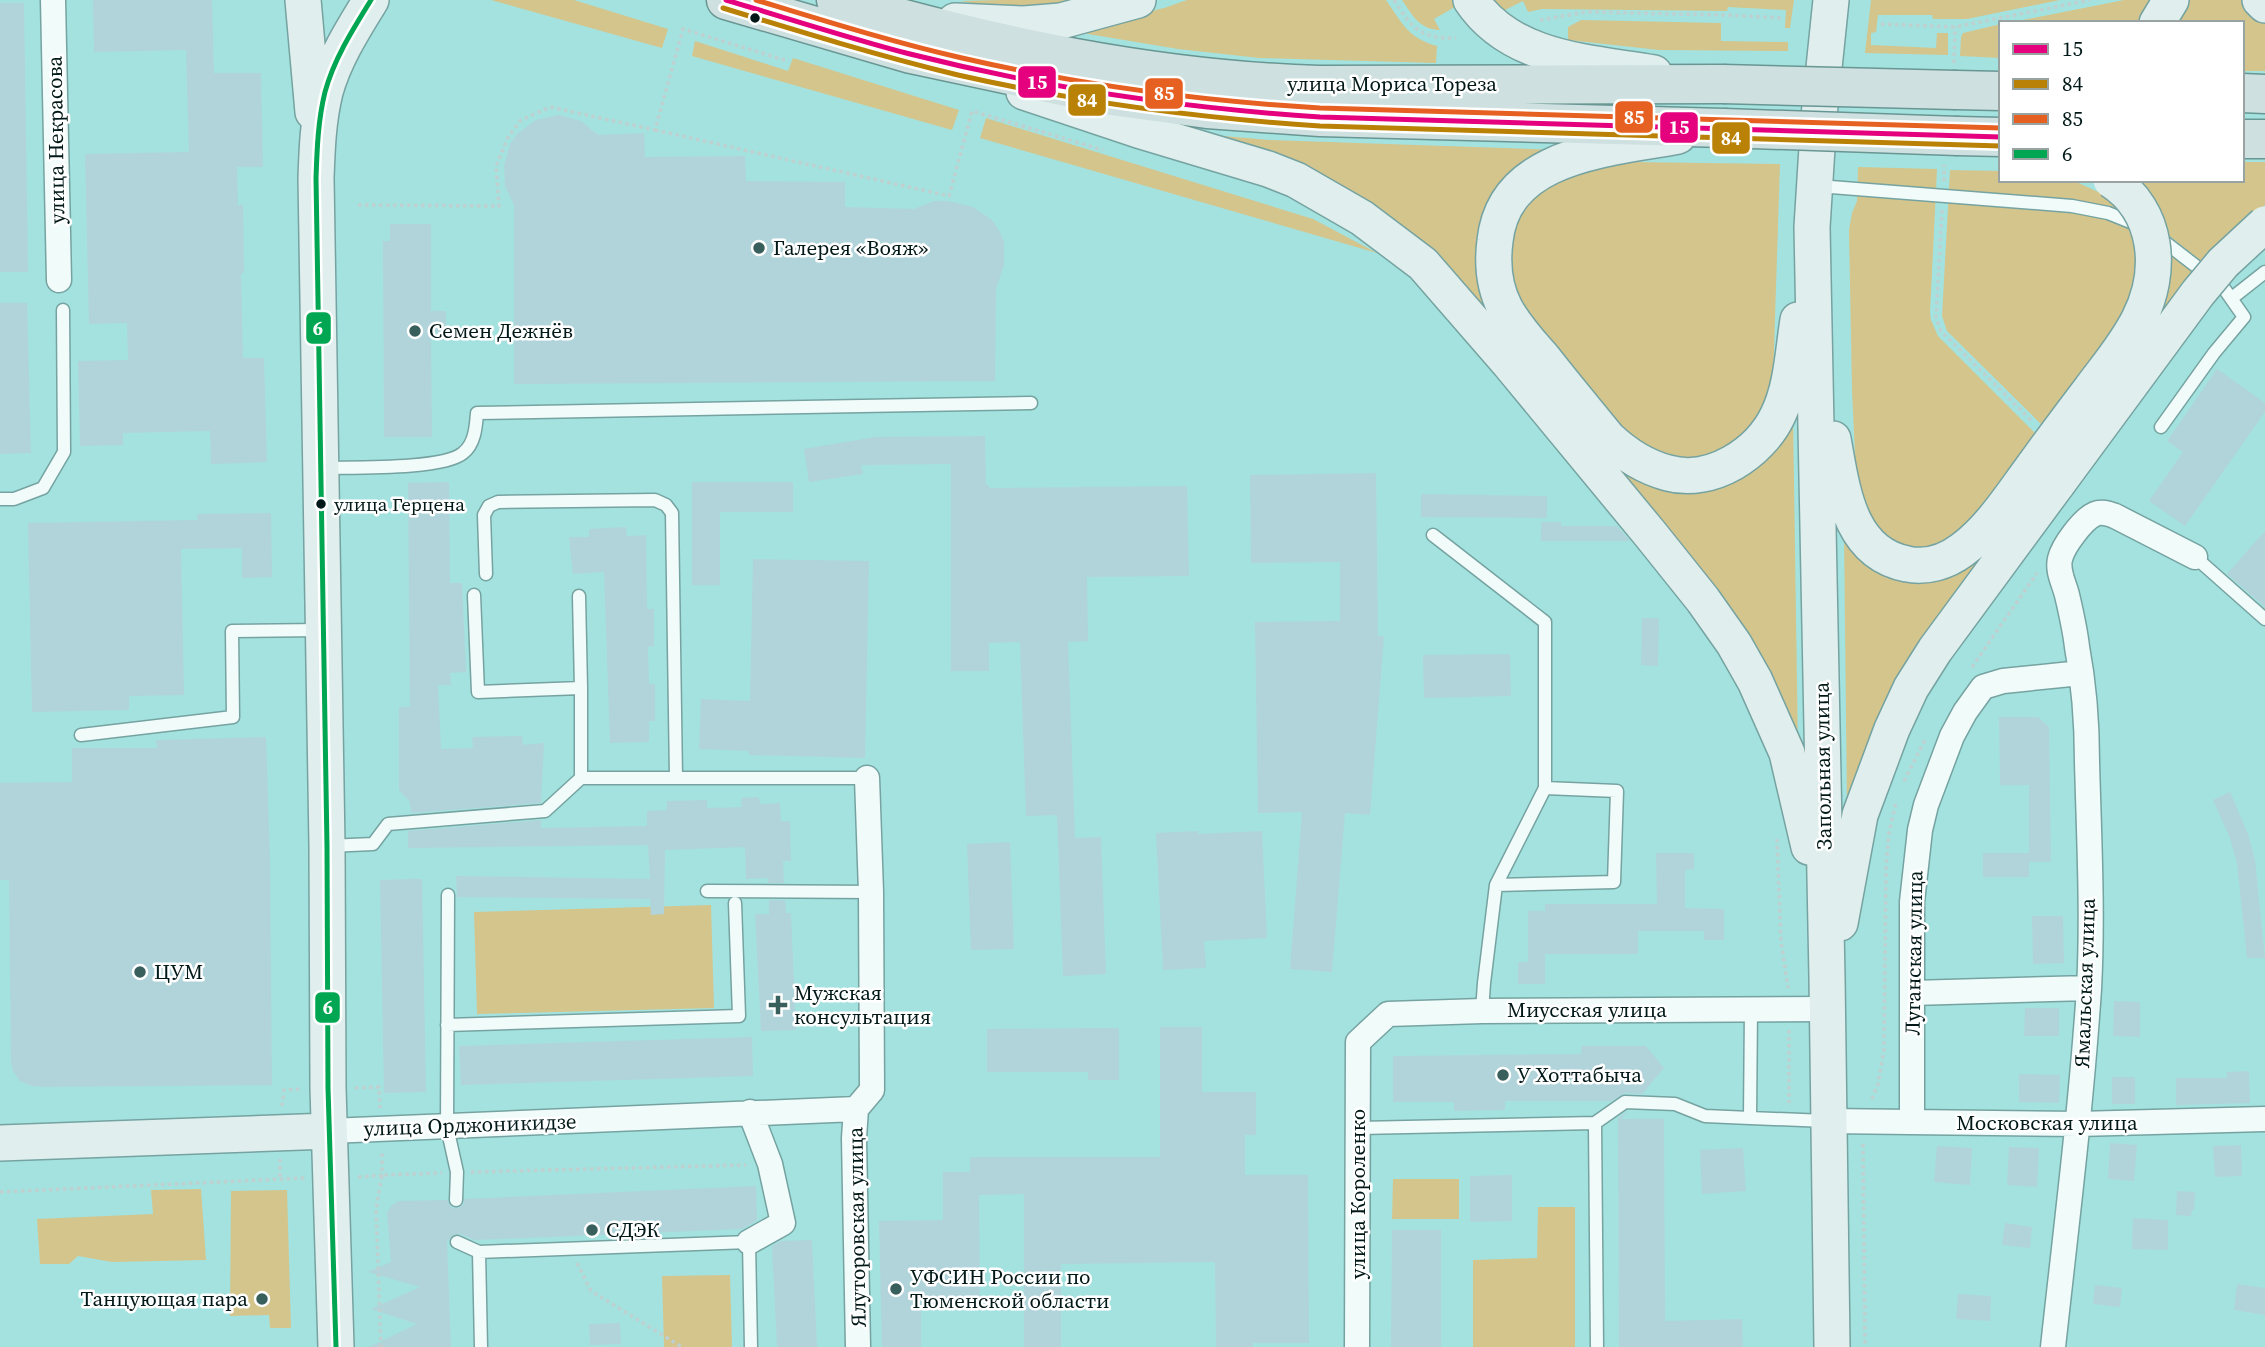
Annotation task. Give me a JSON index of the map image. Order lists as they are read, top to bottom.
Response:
{
  "streets": {
    "main road": ["улица Мориса Тореза"],
    "street": [
      "улица Некрасова",
      "Запольная улица",
      "Луганская улица",
      "Ямальская улица",
      "Миусская улица",
      "Московская улица",
      "улица Орджоникидзе",
      "улица Короленко",
      "Ялуторовская улица"
    ]
  },
  "crossings": [
    ["Запольная улица", "Миусская улица"],
    ["Запольная улица", "Московская улица"],
    ["Луганская улица", "Ямальская улица"],
    ["Луганская улица", "Московская улица"],
    ["Ямальская улица", "Московская улица"],
    ["Миусская улица", "улица Короленко"],
    ["улица Орджоникидзе", "Ялуторовская улица"]
  ],
  "places": {
    "other": [
      "Галерея «Вояж»",
      "Семен Дежнёв",
      "улица Герцена",
      "ЦУМ",
      "У Хоттабыча",
      "СДЭК",
      "УФСИН России по Тюменской области",
      "Танцующая пара"
    ],
    "health": ["Мужская консультация"]
  },
  "lines": [
    "transit line 15",
    "transit line 85",
    "transit line 6",
    "transit line 84"
  ],
  "legend": [
    "15",
    "84",
    "85",
    "6"
  ]
}
